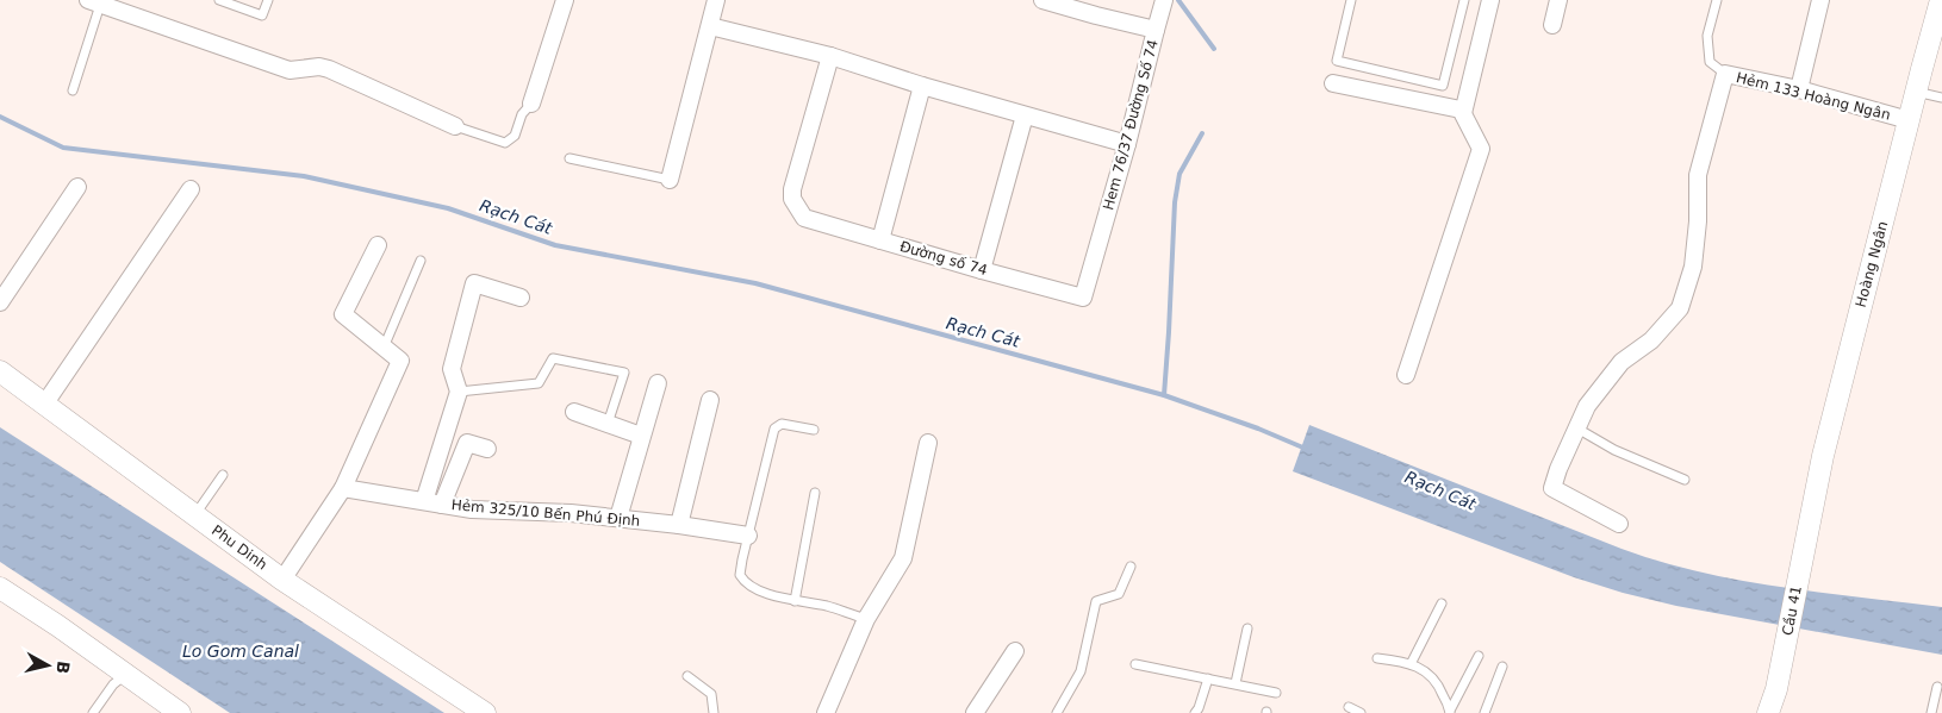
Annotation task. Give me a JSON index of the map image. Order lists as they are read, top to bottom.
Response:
{
  "streets": {
    "street": [
      "Hẻm 133 Hoàng Ngân",
      "Hem 76/37 Đường Số 74",
      "Đường số 74",
      "Hoàng Ngân",
      "Hẻm 325/10 Bến Phú Định",
      "Phu Dinh",
      "Cầu 41"
    ]
  },
  "crossings": [
    ["Hẻm 133 Hoàng Ngân", "Hoàng Ngân"],
    ["Hem 76/37 Đường Số 74", "Đường số 74"],
    ["Hoàng Ngân", "Cầu 41"]
  ],
  "water": ["Rạch Cát", "Lo Gom Canal"],
  "north": "right"
}
